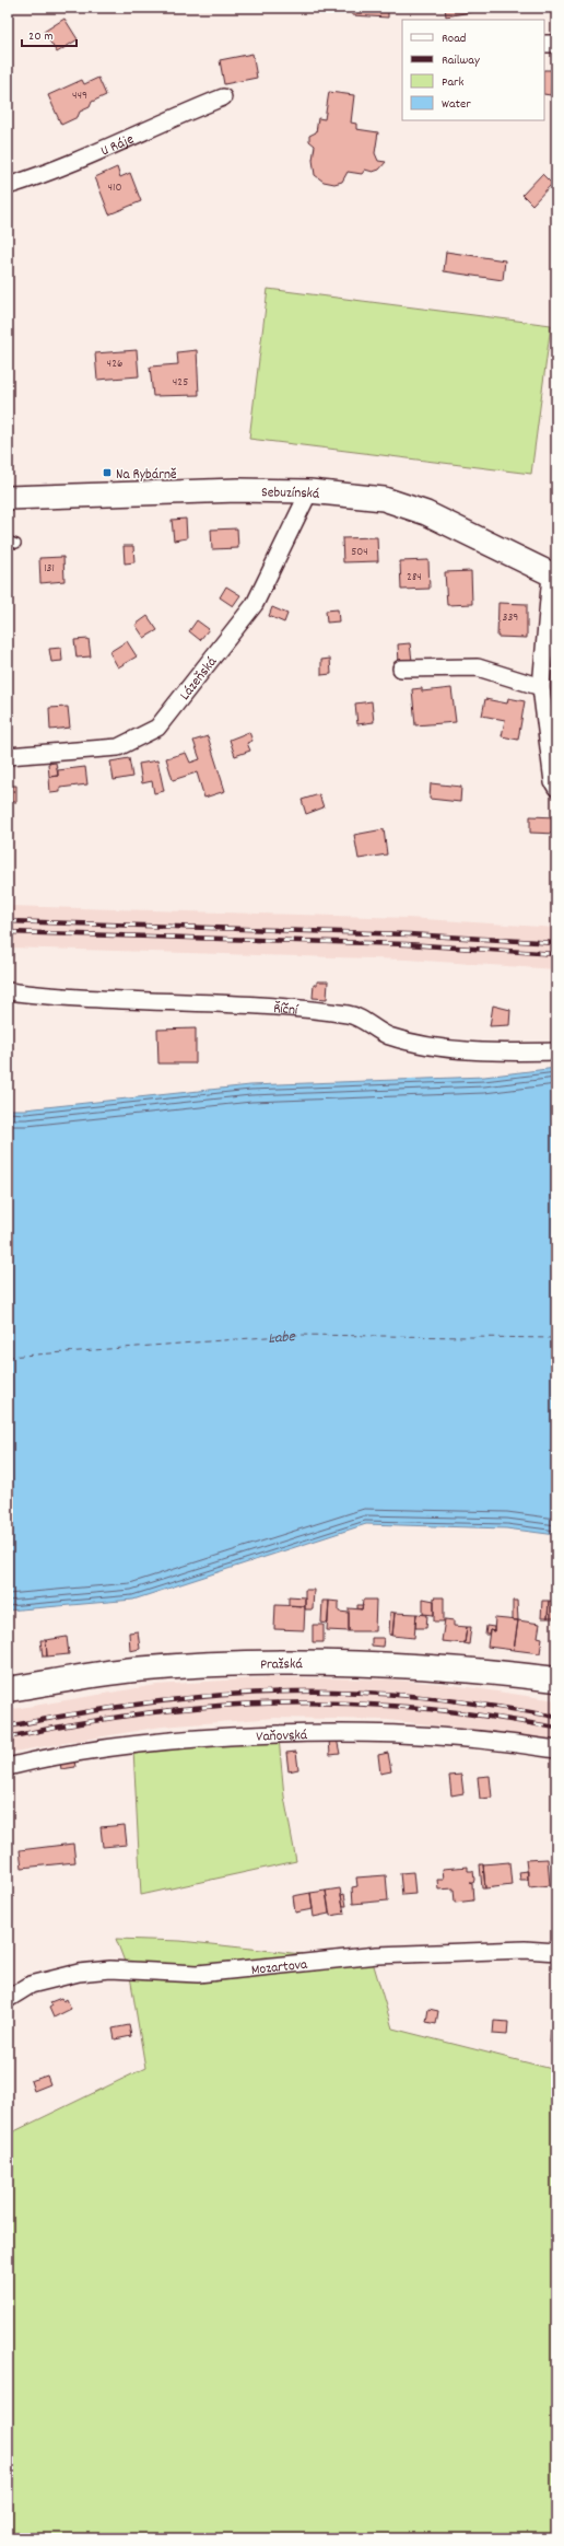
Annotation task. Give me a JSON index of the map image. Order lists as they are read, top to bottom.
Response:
{
  "streets": {
    "main road": ["Sebuzínská", "Pražská"],
    "street": [
      "U Ráje",
      "Lázeňská",
      "Říční",
      "Vaňovská",
      "Mozartova"
    ]
  },
  "crossings": [
    ["Sebuzínská", "Lázeňská"]
  ],
  "water": ["Labe"],
  "places": {
    "transit": ["Na Rybárně"]
  },
  "house_numbers": [
    "449",
    "410",
    "426",
    "425",
    "504",
    "131",
    "284",
    "339"
  ],
  "legend": [
    "Road",
    "Railway",
    "Park",
    "Water"
  ],
  "scale_bar": "20 m"
}
